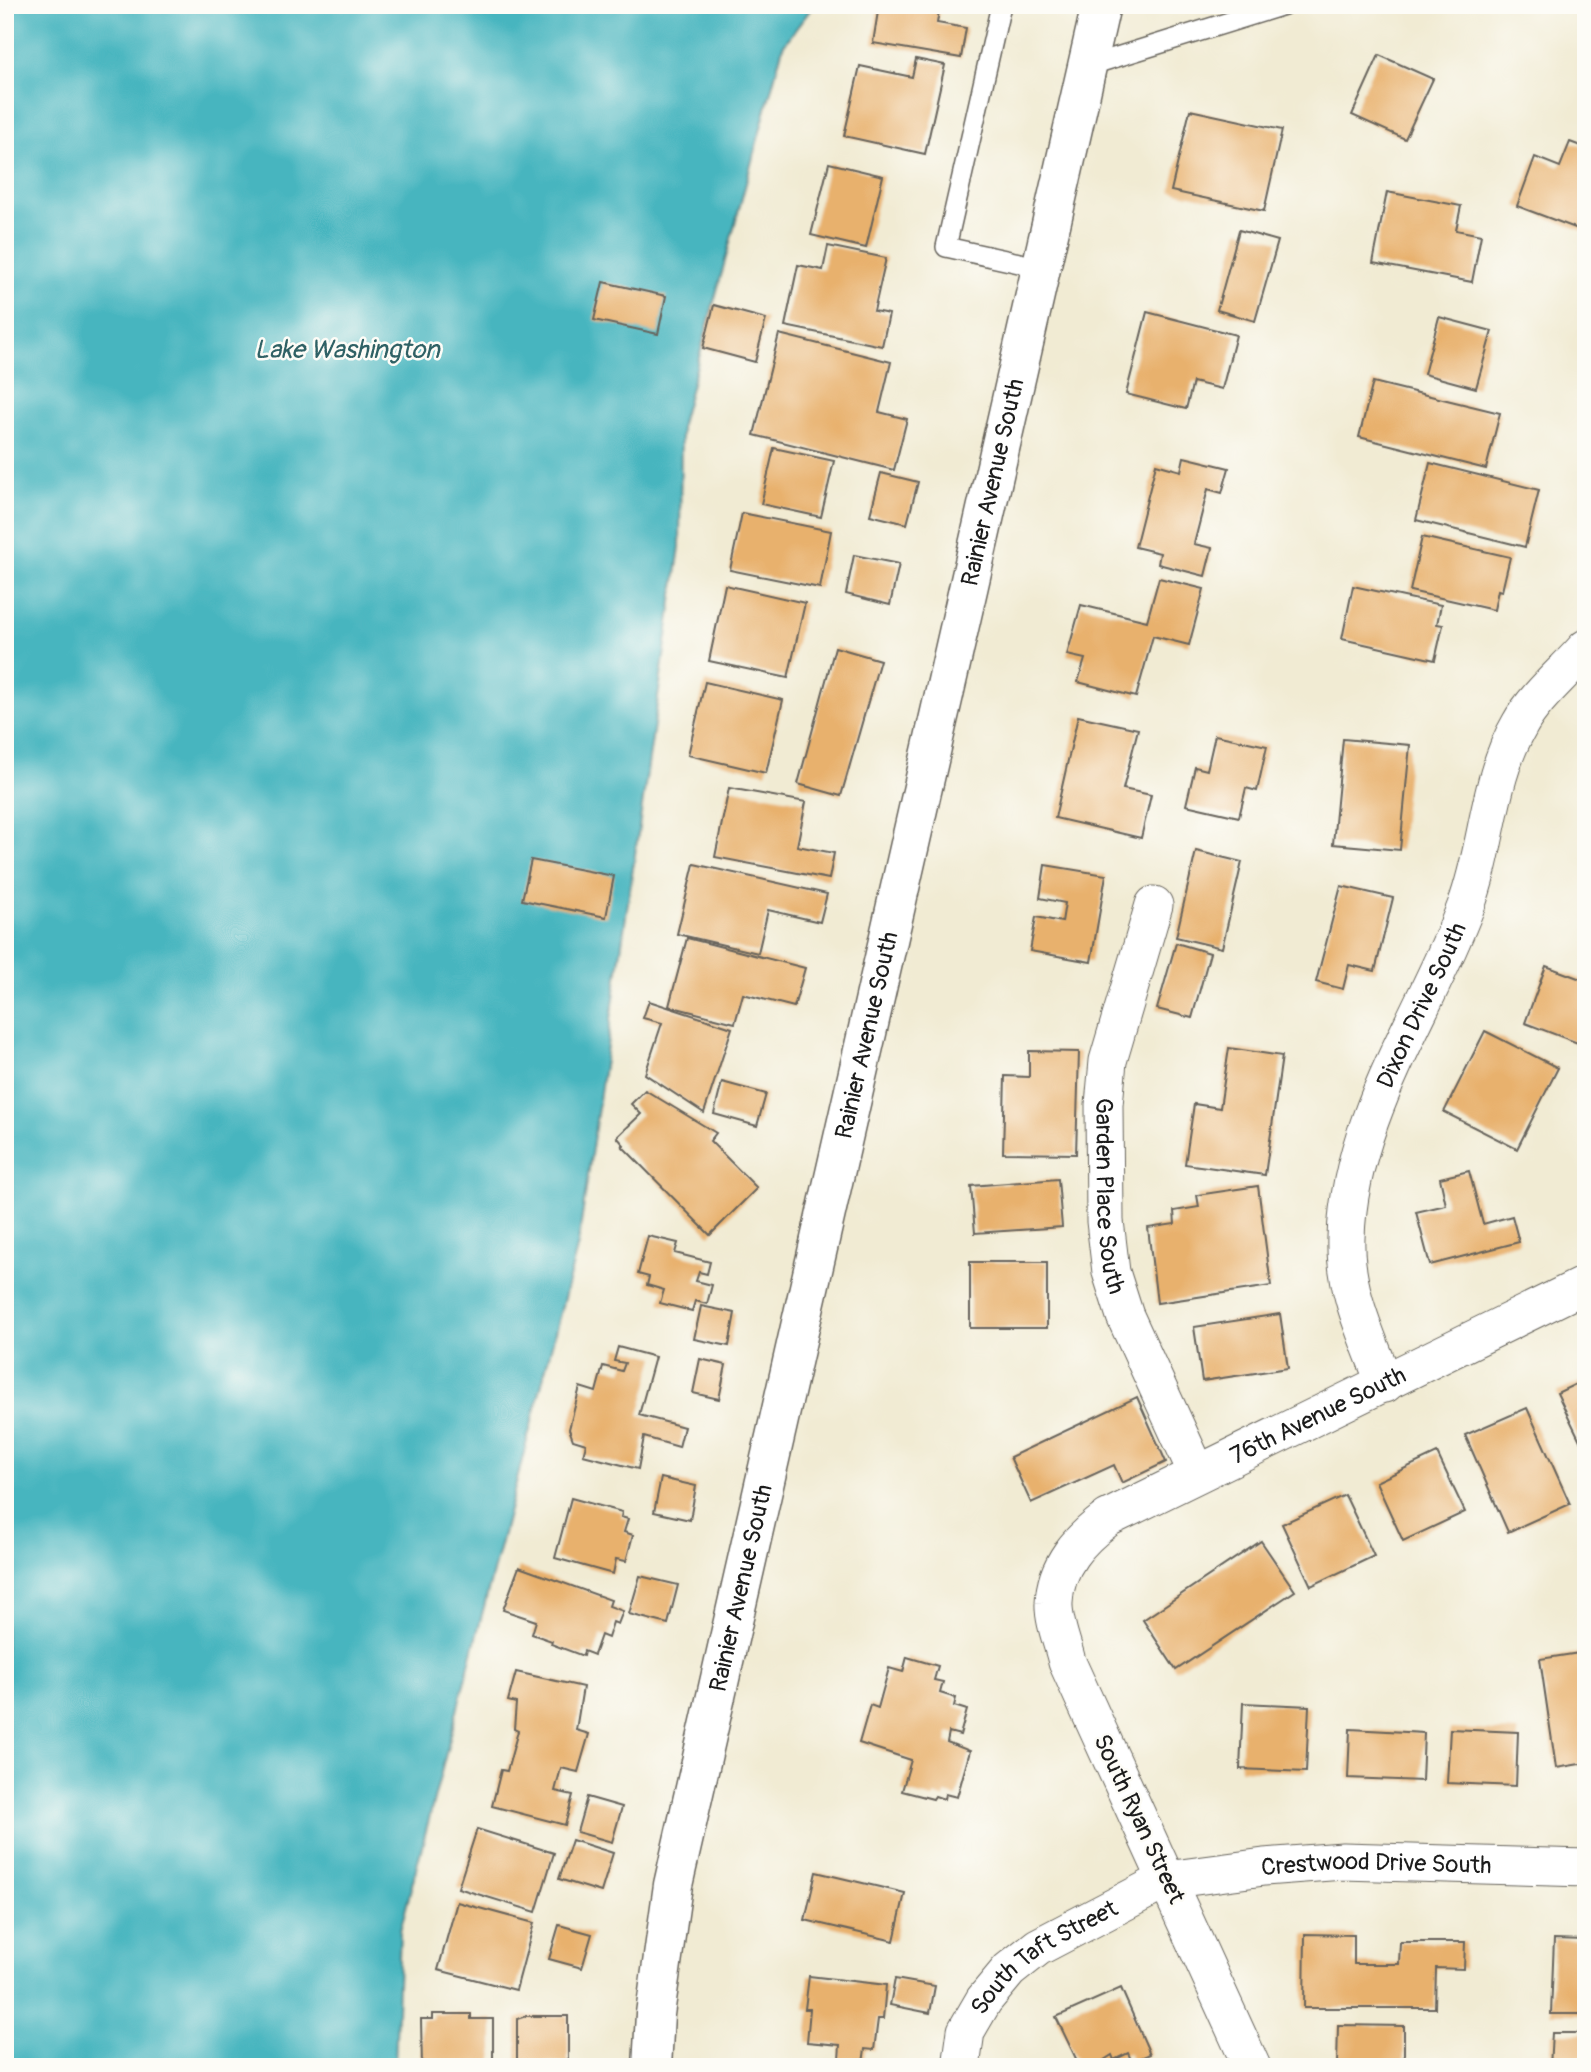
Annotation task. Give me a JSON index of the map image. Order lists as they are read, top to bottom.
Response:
{
  "streets": {
    "main road": ["Rainier Avenue South"],
    "street": [
      "Dixon Drive South",
      "Garden Place South",
      "76th Avenue South",
      "South Ryan Street",
      "Crestwood Drive South",
      "South Taft Street"
    ]
  },
  "crossings": [
    ["Dixon Drive South", "76th Avenue South"],
    ["Garden Place South", "76th Avenue South"],
    ["76th Avenue South", "South Ryan Street"],
    ["South Ryan Street", "Crestwood Drive South"],
    ["South Ryan Street", "South Taft Street"],
    ["Crestwood Drive South", "South Taft Street"]
  ],
  "water": ["Lake Washington"]
}
